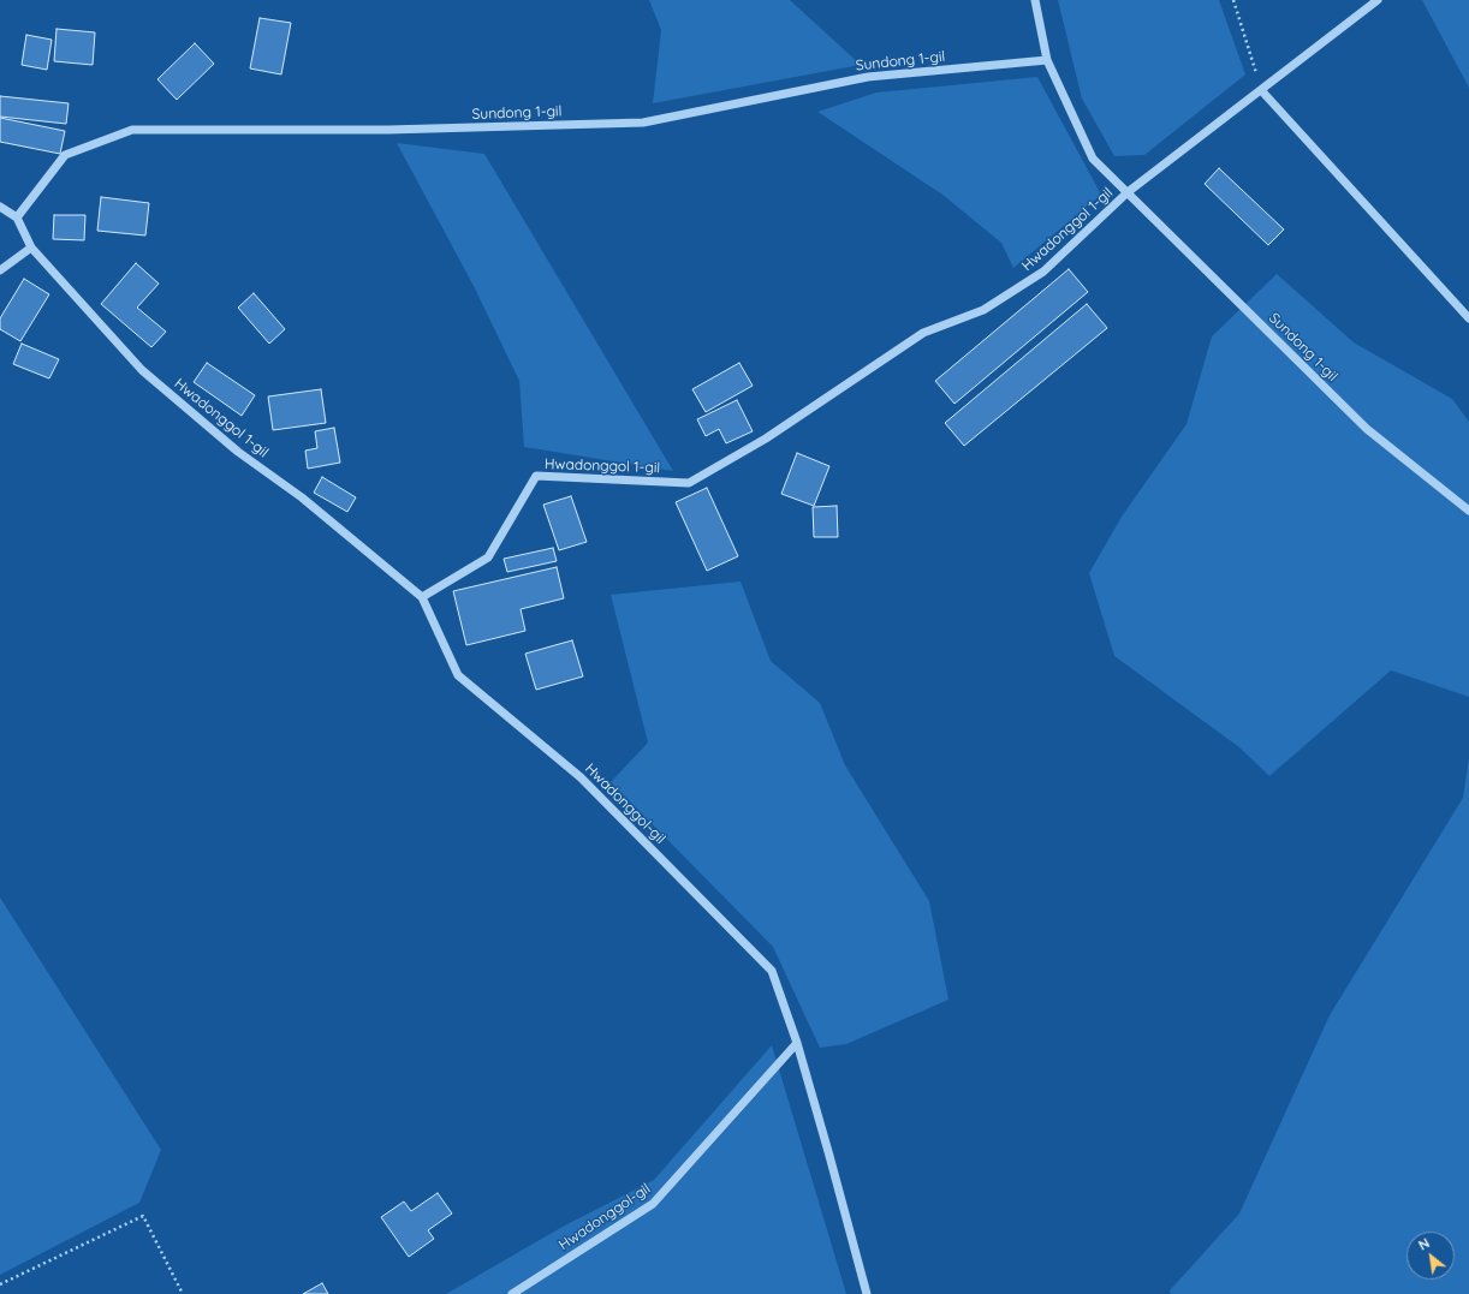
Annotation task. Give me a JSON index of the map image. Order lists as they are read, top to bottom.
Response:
{
  "streets": {
    "street": ["Sundong 1-gil", "Hwadonggol 1-gil", "Hwadonggol-gil"]
  },
  "crossings": [
    ["Sundong 1-gil", "Hwadonggol 1-gil"],
    ["Hwadonggol 1-gil", "Hwadonggol-gil"]
  ],
  "north": "top left"
}
